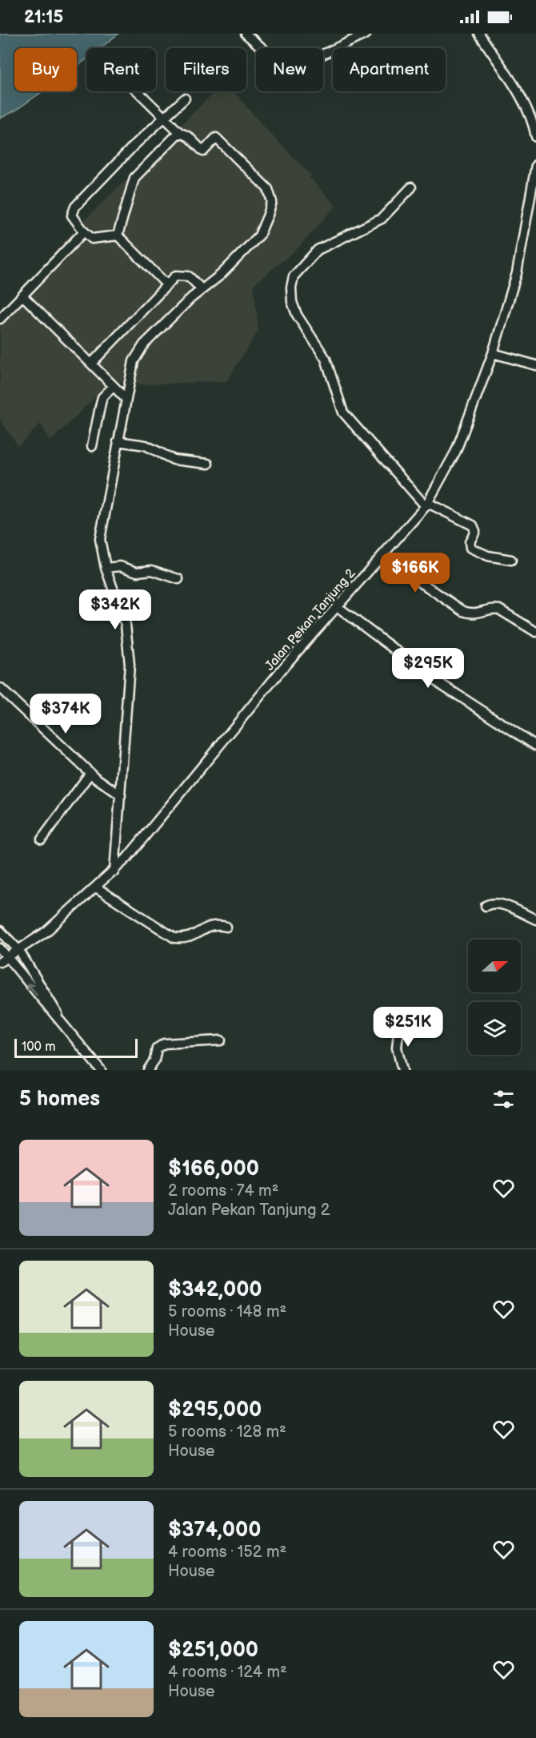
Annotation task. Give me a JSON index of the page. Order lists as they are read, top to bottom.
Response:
{
  "streets": {
    "street": ["Jalan Pekan Tanjung 2"]
  },
  "scale_bar": "100 m",
  "north": "right",
  "page": {
    "status": "21:15",
    "chip": [
      "Buy",
      "Rent",
      "Filters",
      "New",
      "Apartment"
    ],
    "price": [
      "$166K",
      "$342K",
      "$295K",
      "$374K",
      "$251K"
    ],
    "scale": "100 m",
    "heading": "5 homes",
    "list": [
      {
        "name": "$166,000",
        "note": "2 rooms · 74 m² · Jalan Pekan Tanjung 2"
      },
      {
        "name": "$342,000",
        "note": "5 rooms · 148 m² · House"
      },
      {
        "name": "$295,000",
        "note": "5 rooms · 128 m² · House"
      },
      {
        "name": "$374,000",
        "note": "4 rooms · 152 m² · House"
      },
      {
        "name": "$251,000",
        "note": "4 rooms · 124 m² · House"
      }
    ]
  }
}
